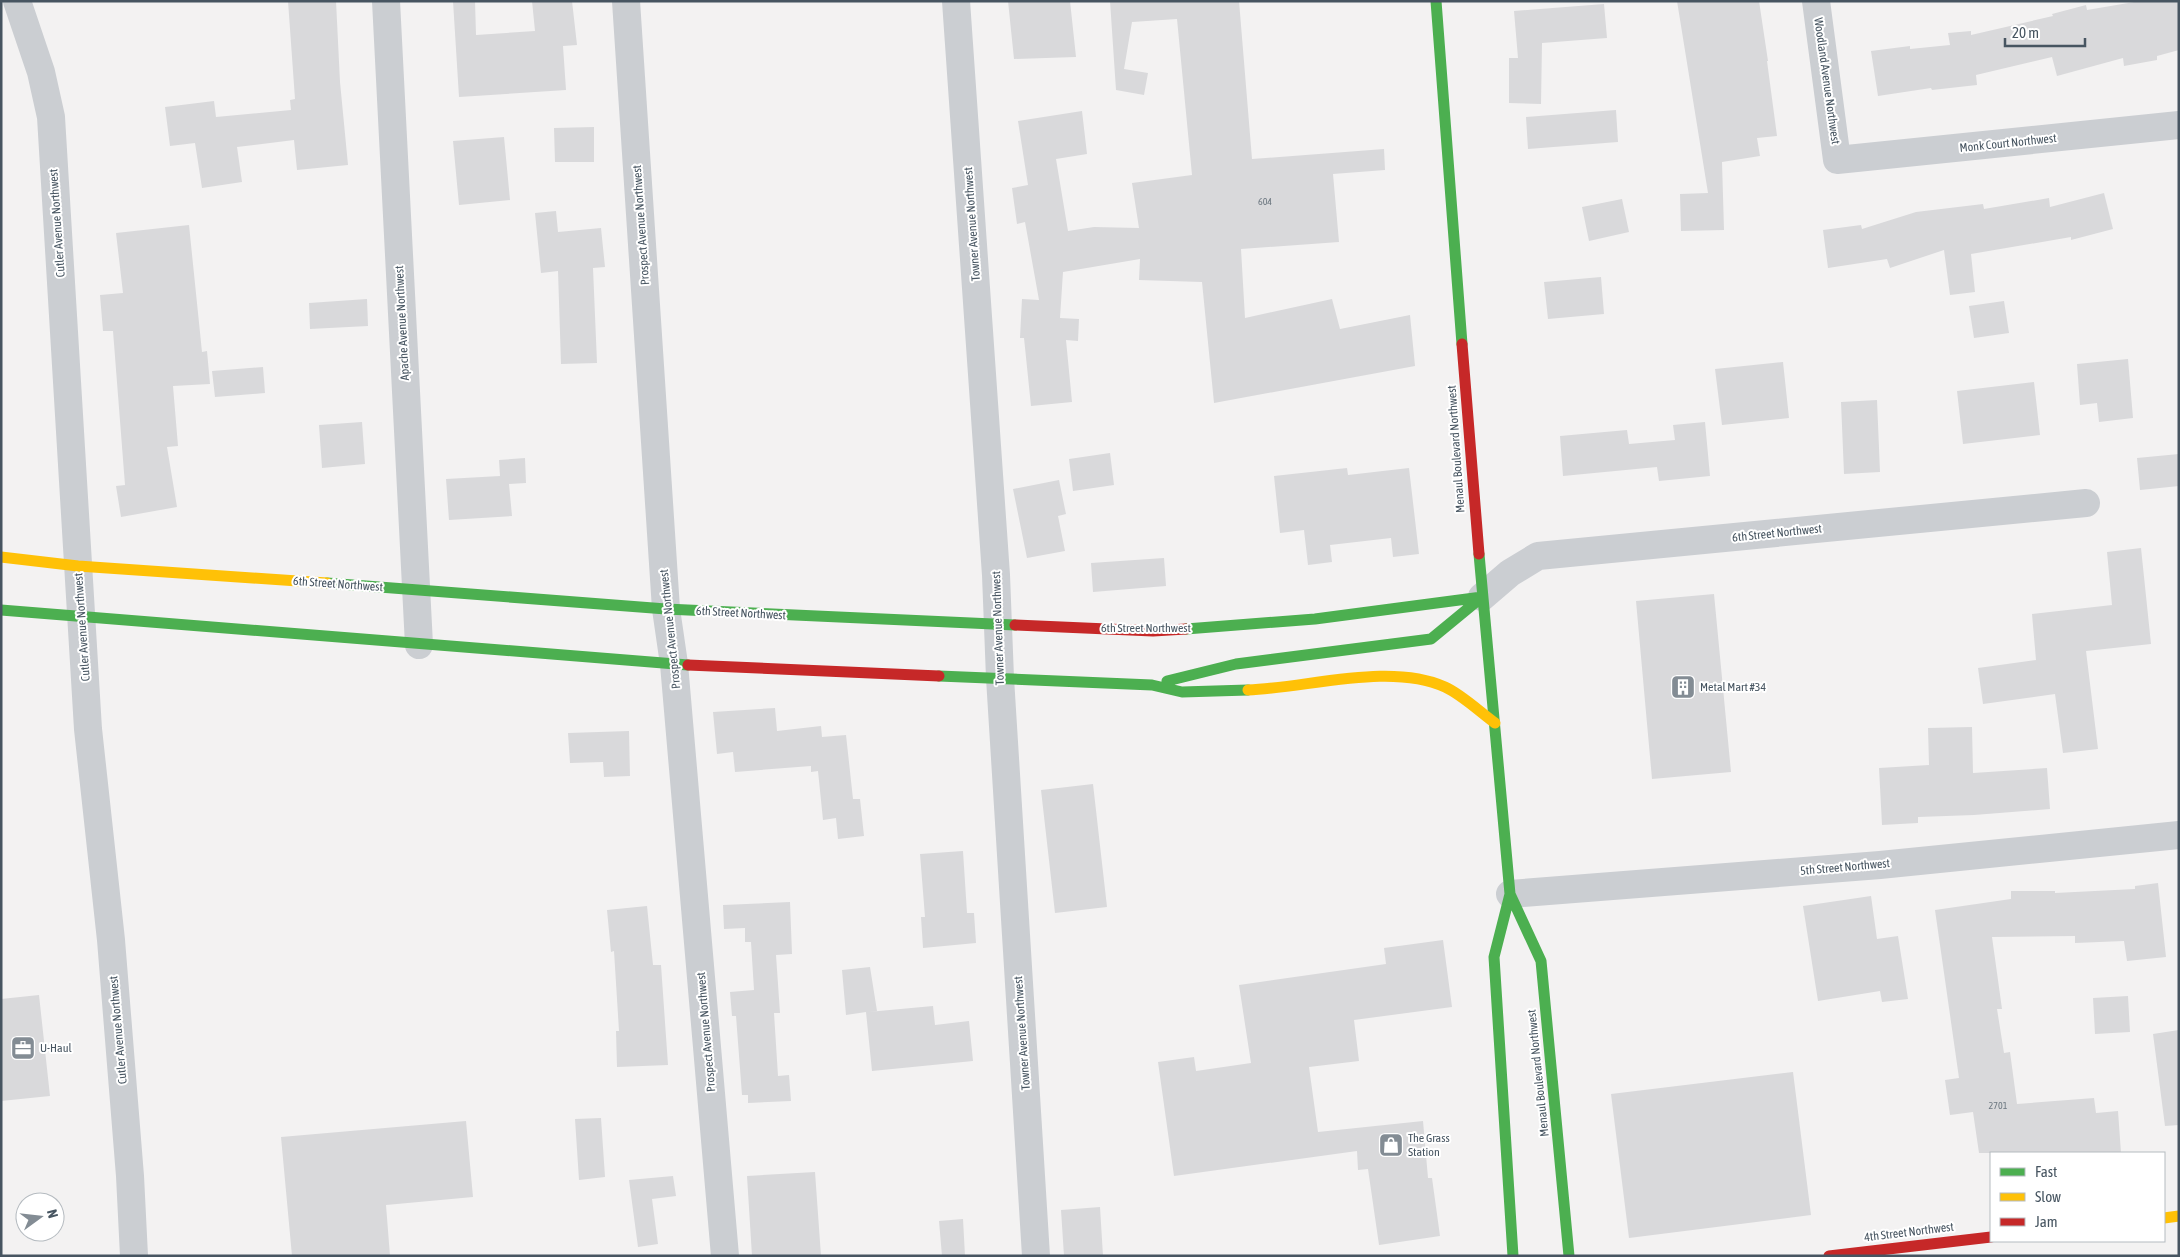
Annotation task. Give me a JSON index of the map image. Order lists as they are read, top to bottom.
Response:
{
  "streets": {
    "main road": ["Menaul Boulevard Northwest", "6th Street Northwest", "4th Street Northwest"],
    "street": [
      "Woodland Avenue Northwest",
      "Monk Court Northwest",
      "Cutler Avenue Northwest",
      "Towner Avenue Northwest",
      "Prospect Avenue Northwest",
      "Apache Avenue Northwest",
      "5th Street Northwest"
    ]
  },
  "crossings": [
    ["Woodland Avenue Northwest", "Monk Court Northwest"],
    ["Cutler Avenue Northwest", "6th Street Northwest"],
    ["Towner Avenue Northwest", "6th Street Northwest"],
    ["Prospect Avenue Northwest", "6th Street Northwest"],
    ["Apache Avenue Northwest", "6th Street Northwest"],
    ["Menaul Boulevard Northwest", "6th Street Northwest"],
    ["Menaul Boulevard Northwest", "5th Street Northwest"]
  ],
  "places": {
    "building": ["Metal Mart #34"],
    "office": ["U-Haul"],
    "shop": ["The Grass Station"]
  },
  "house_numbers": ["604", "2701"],
  "legend": ["Fast", "Slow", "Jam"],
  "scale_bar": "20 m",
  "north": "right"
}
